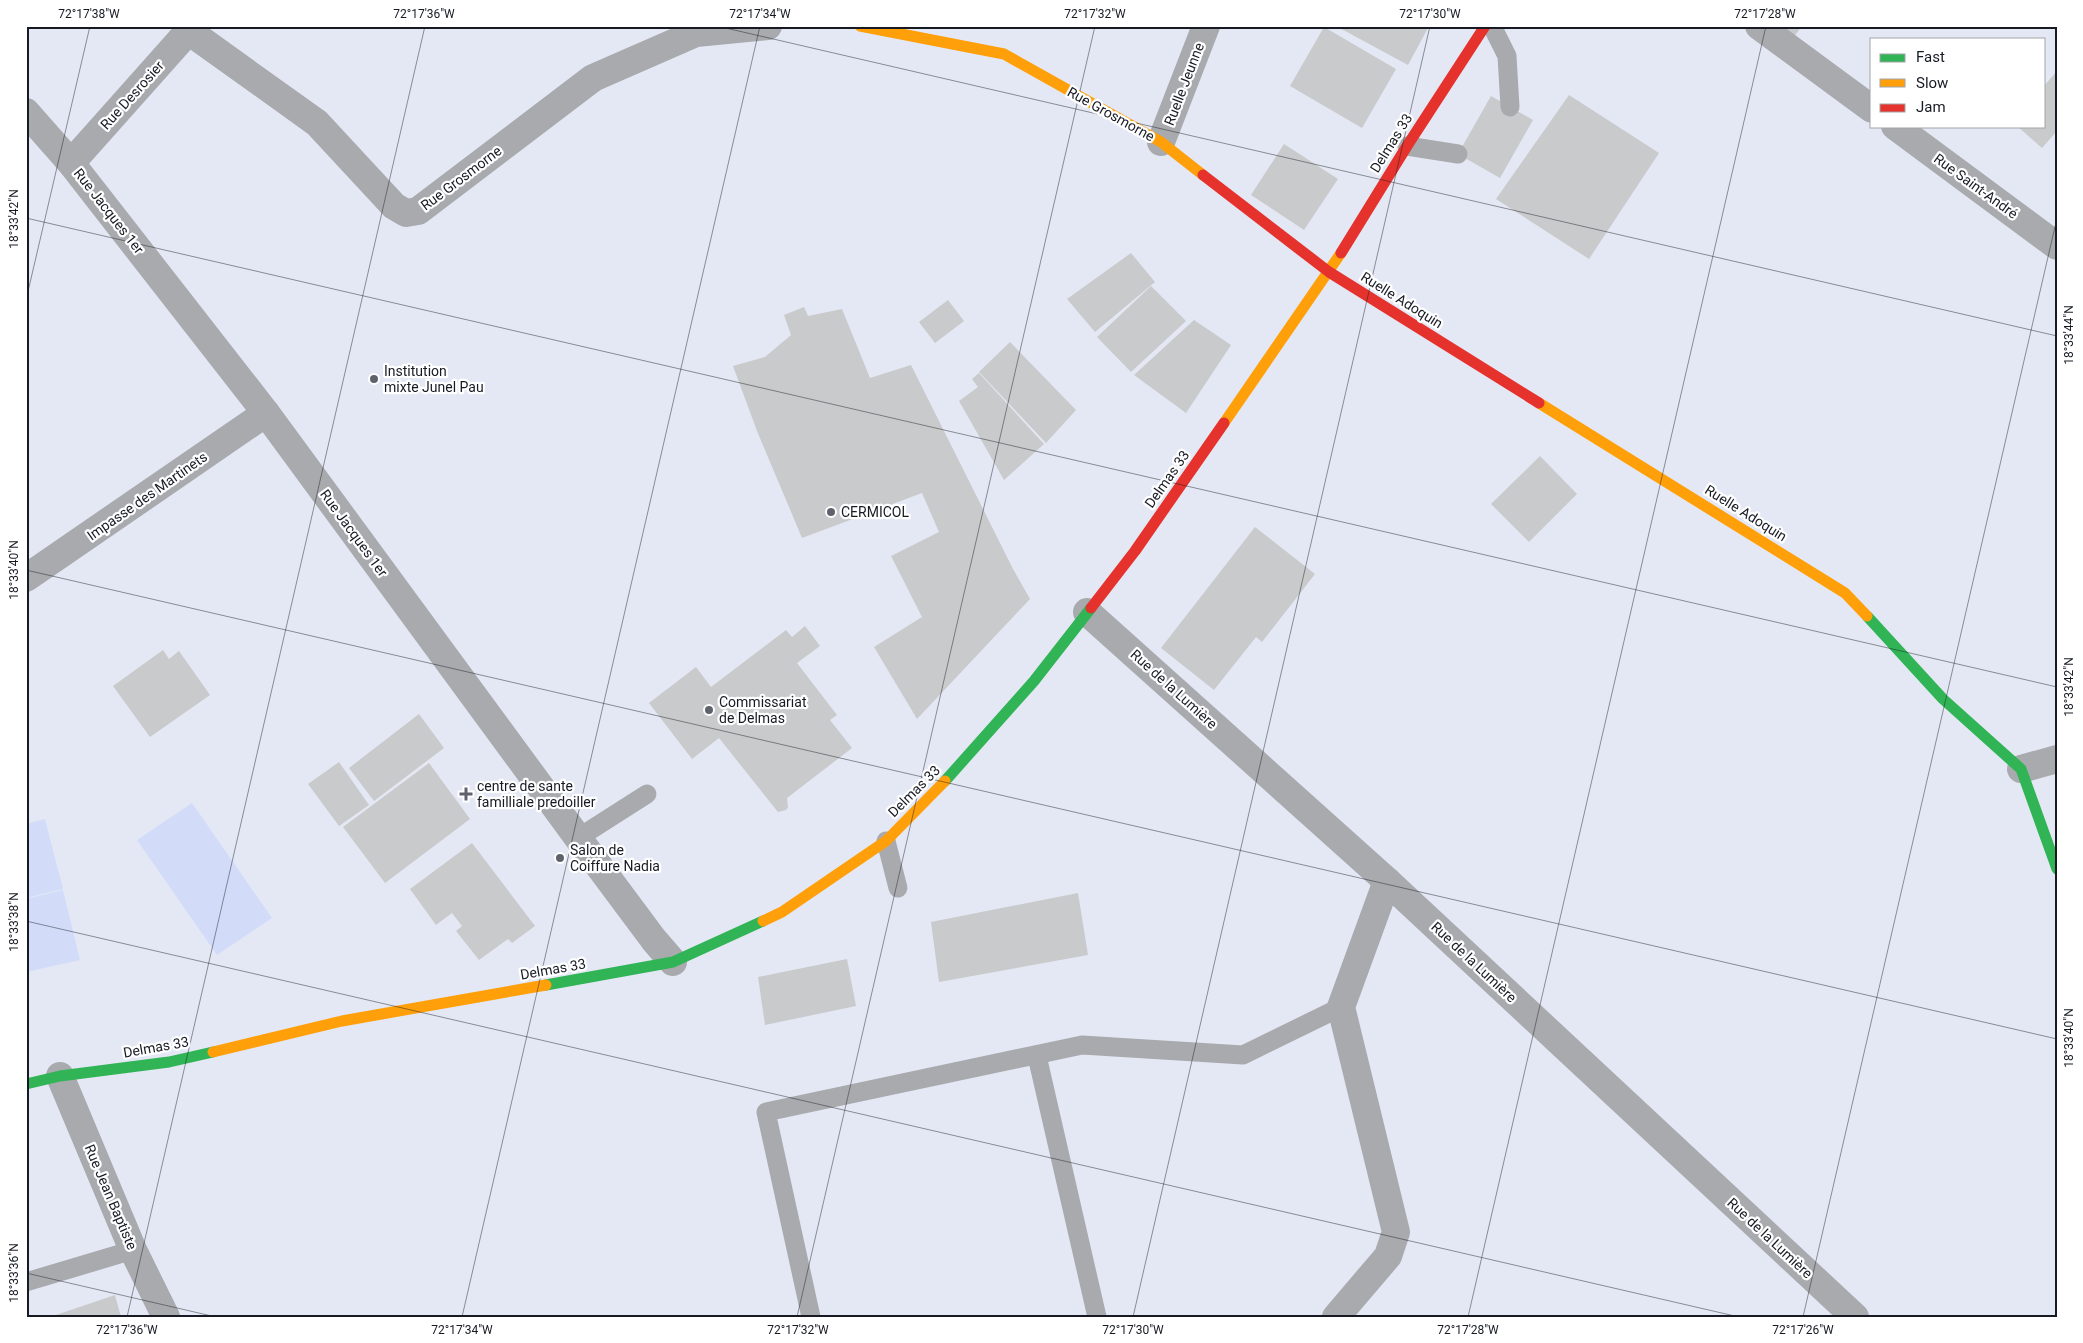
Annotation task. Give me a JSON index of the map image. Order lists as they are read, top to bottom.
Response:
{
  "streets": {
    "main road": ["Rue Grosmorne", "Delmas 33", "Ruelle Adoquin"],
    "street": [
      "Ruelle Jeunne",
      "Rue Desrosier",
      "Rue Saint-André",
      "Rue Jacques 1er",
      "Impasse des Martinets",
      "Rue de la Lumière",
      "Rue Jean Baptiste"
    ]
  },
  "crossings": [
    ["Ruelle Jeunne", "Rue Grosmorne"],
    ["Rue Desrosier", "Rue Grosmorne"],
    ["Rue Desrosier", "Rue Jacques 1er"],
    ["Rue Grosmorne", "Delmas 33"],
    ["Rue Grosmorne", "Ruelle Adoquin"],
    ["Delmas 33", "Rue Jacques 1er"],
    ["Delmas 33", "Ruelle Adoquin"],
    ["Delmas 33", "Rue de la Lumière"],
    ["Delmas 33", "Rue Jean Baptiste"],
    ["Rue Jacques 1er", "Impasse des Martinets"]
  ],
  "places": {
    "other": [
      "Institution mixte Junel Pau",
      "CERMICOL",
      "Commissariat de Delmas",
      "Salon de Coiffure Nadia"
    ],
    "health": ["centre de sante familliale predoiller"]
  },
  "legend": ["Fast", "Slow", "Jam"],
  "coordinates": [
    "72°17'38\"W",
    "72°17'36\"W",
    "72°17'34\"W",
    "72°17'32\"W",
    "72°17'30\"W",
    "72°17'28\"W",
    "18°33'42\"N",
    "18°33'44\"N",
    "18°33'40\"N",
    "18°33'38\"N",
    "18°33'36\"N",
    "72°17'26\"W"
  ]
}
